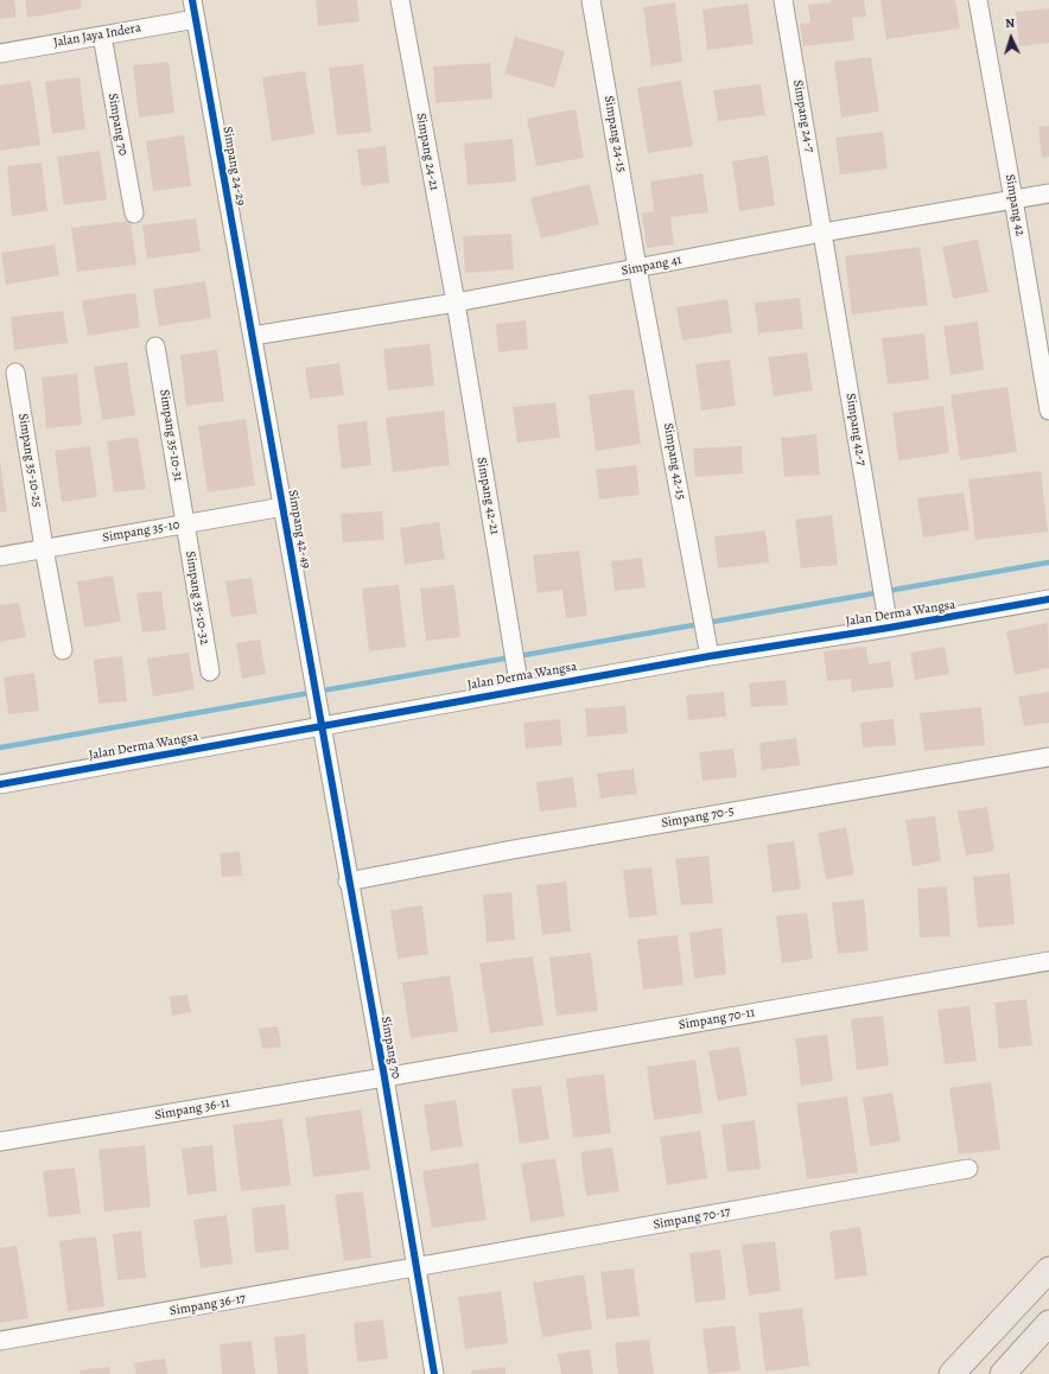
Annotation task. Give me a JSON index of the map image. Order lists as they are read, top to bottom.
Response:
{
  "streets": {
    "street": [
      "Jalan Jaya Indera",
      "Simpang 24-7",
      "Simpang 70",
      "Simpang 24-15",
      "Simpang 24-21",
      "Simpang 24-29",
      "Simpang 42",
      "Simpang 41",
      "Simpang 42-7",
      "Simpang 35-10-31",
      "Simpang 35-10-25",
      "Simpang 42-15",
      "Simpang 42-21",
      "Simpang 42-49",
      "Simpang 35-10",
      "Simpang 35-10-32",
      "Jalan Derma Wangsa",
      "Simpang 70-5",
      "Simpang 70-11",
      "Simpang 36-11",
      "Simpang 70-17",
      "Simpang 36-17"
    ]
  },
  "crossings": [
    ["Jalan Jaya Indera", "Simpang 70"],
    ["Jalan Jaya Indera", "Simpang 24-29"],
    ["Simpang 24-7", "Simpang 41"],
    ["Simpang 24-7", "Simpang 42-7"],
    ["Simpang 70", "Simpang 42-49"],
    ["Simpang 70", "Jalan Derma Wangsa"],
    ["Simpang 70", "Simpang 70-5"],
    ["Simpang 70", "Simpang 70-11"],
    ["Simpang 70", "Simpang 36-11"],
    ["Simpang 70", "Simpang 70-17"],
    ["Simpang 70", "Simpang 36-17"],
    ["Simpang 24-15", "Simpang 41"],
    ["Simpang 24-15", "Simpang 42-15"],
    ["Simpang 24-21", "Simpang 41"],
    ["Simpang 24-21", "Simpang 42-21"],
    ["Simpang 24-29", "Simpang 41"],
    ["Simpang 24-29", "Simpang 42-49"],
    ["Simpang 42", "Simpang 41"],
    ["Simpang 41", "Simpang 42-7"],
    ["Simpang 41", "Simpang 42-15"],
    ["Simpang 41", "Simpang 42-21"],
    ["Simpang 41", "Simpang 42-49"],
    ["Simpang 42-7", "Jalan Derma Wangsa"],
    ["Simpang 35-10-31", "Simpang 35-10"],
    ["Simpang 35-10-31", "Simpang 35-10-32"],
    ["Simpang 35-10-25", "Simpang 35-10"],
    ["Simpang 42-15", "Jalan Derma Wangsa"],
    ["Simpang 42-21", "Jalan Derma Wangsa"],
    ["Simpang 42-49", "Simpang 35-10"],
    ["Simpang 42-49", "Jalan Derma Wangsa"],
    ["Simpang 35-10", "Simpang 35-10-32"],
    ["Simpang 70-11", "Simpang 36-11"],
    ["Simpang 70-17", "Simpang 36-17"]
  ],
  "north": "top"
}
